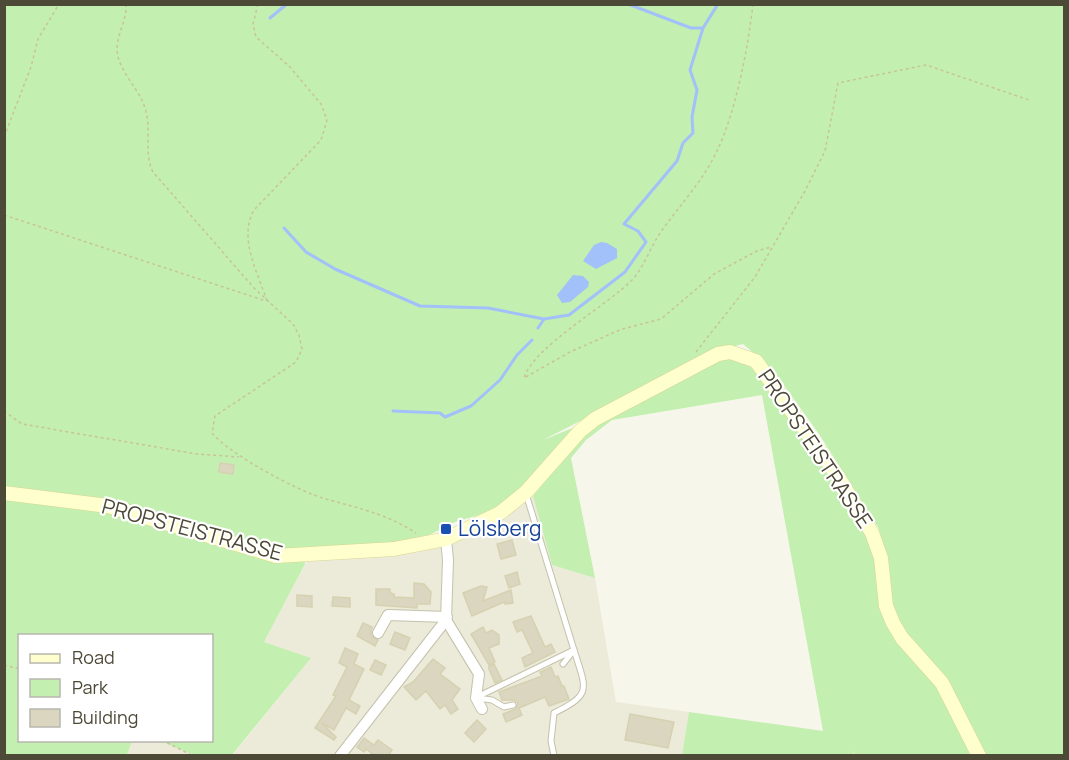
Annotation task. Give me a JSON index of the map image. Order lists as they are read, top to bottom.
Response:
{
  "streets": {
    "street": ["PROPSTEISTRASSE"]
  },
  "places": {
    "transit": ["Lölsberg"]
  },
  "legend": ["Road", "Park", "Building"]
}
